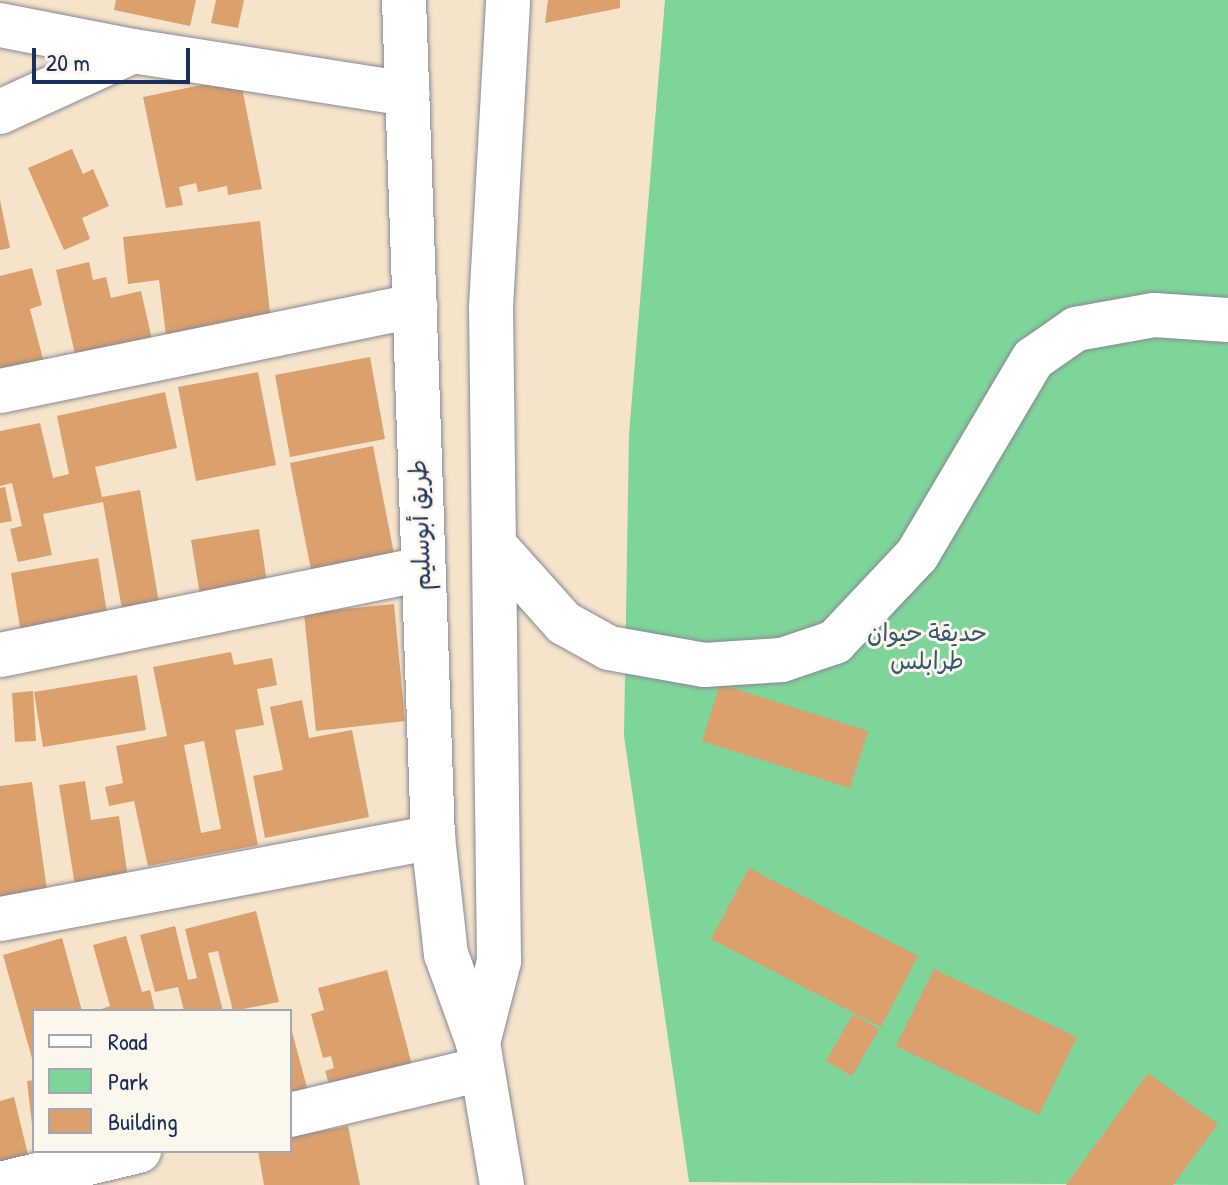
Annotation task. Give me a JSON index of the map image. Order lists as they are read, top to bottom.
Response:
{
  "streets": {
    "main road": ["طريق أبوسليم"]
  },
  "parks": ["حديقة حيوان طرابلس"],
  "legend": ["Road", "Park", "Building"],
  "scale_bar": "20 m"
}
